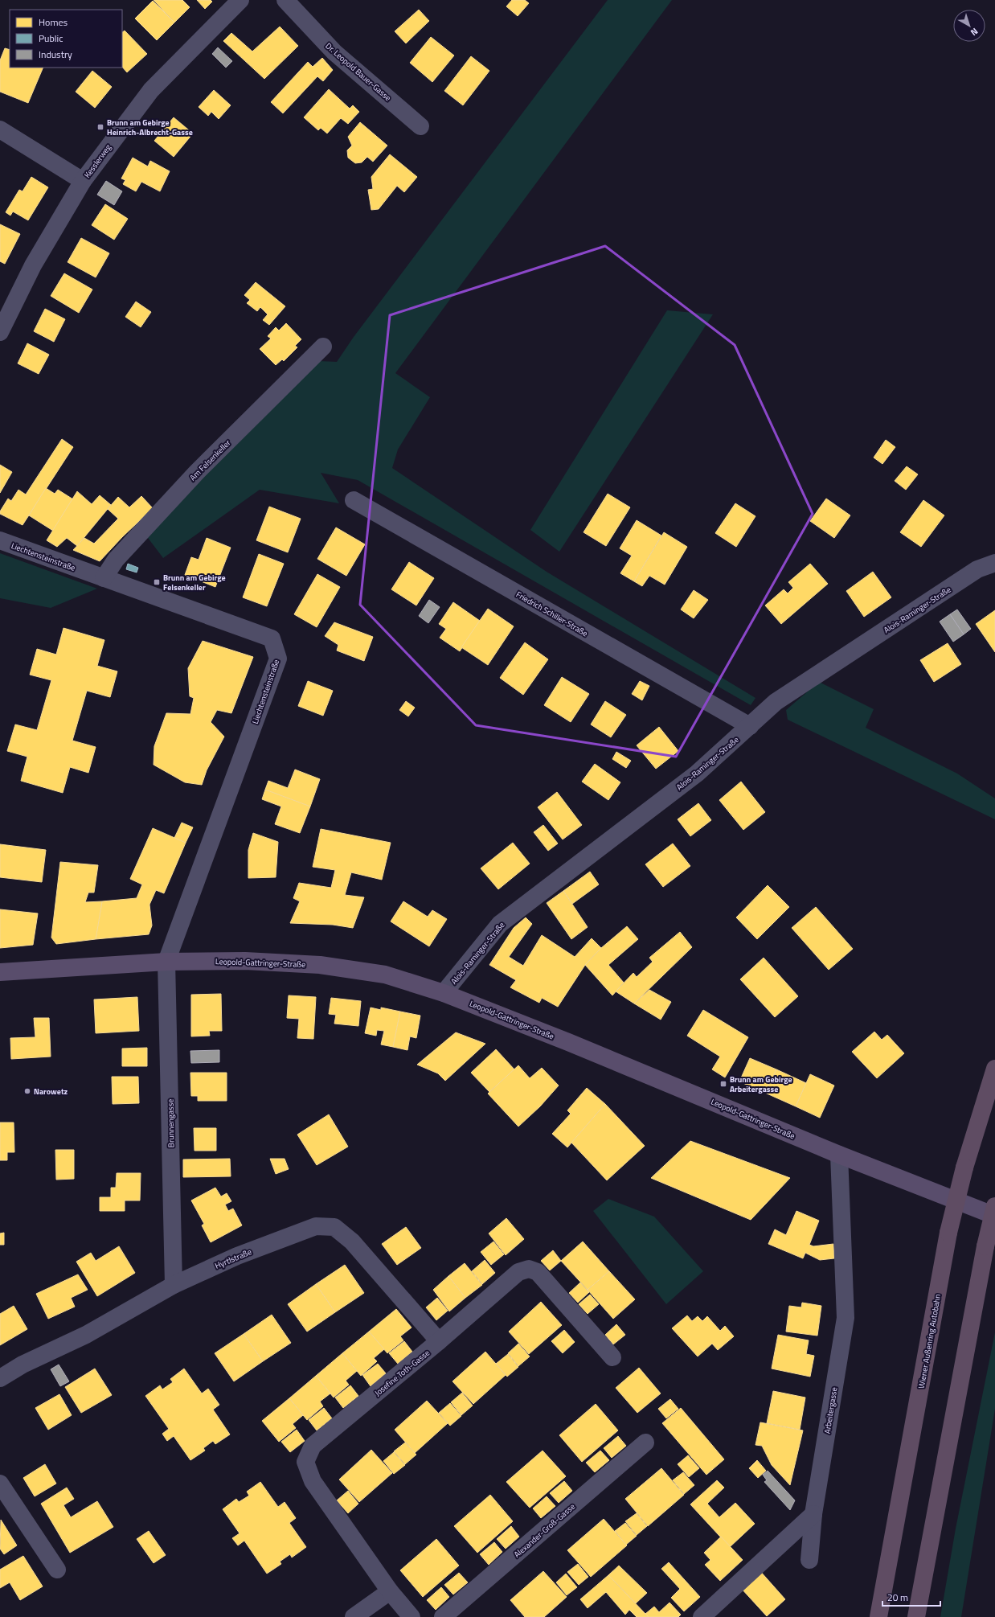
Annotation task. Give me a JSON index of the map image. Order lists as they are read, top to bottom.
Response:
{
  "streets": {
    "highway": ["Wiener Außenring Autobahn"],
    "main road": ["Leopold-Gattringer-Straße"],
    "street": [
      "Dr. Leopold Bauer-Gasse",
      "Kesslerweg",
      "Am Felsenkeller",
      "Liechtensteinstraße",
      "Alois-Raminger-Straße",
      "Friedrich Schiller-Straße",
      "Brunnengasse",
      "Hyrtlstraße",
      "Josefine Toth-Gasse",
      "Arbeitergasse",
      "Alexander-Groß-Gasse"
    ]
  },
  "crossings": [
    ["Am Felsenkeller", "Liechtensteinstraße"],
    ["Liechtensteinstraße", "Leopold-Gattringer-Straße"],
    ["Liechtensteinstraße", "Brunnengasse"],
    ["Alois-Raminger-Straße", "Friedrich Schiller-Straße"],
    ["Alois-Raminger-Straße", "Leopold-Gattringer-Straße"],
    ["Leopold-Gattringer-Straße", "Brunnengasse"],
    ["Leopold-Gattringer-Straße", "Arbeitergasse"],
    ["Brunnengasse", "Hyrtlstraße"],
    ["Hyrtlstraße", "Josefine Toth-Gasse"]
  ],
  "places": {
    "transit": ["Brunn am Gebirge Heinrich-Albrecht-Gasse", "Brunn am Gebirge Felsenkeller", "Brunn am Gebirge Arbeitergasse"],
    "other": ["Narowetz"]
  },
  "legend": ["Homes", "Public", "Industry"],
  "scale_bar": "20 m",
  "north": "bottom right"
}
